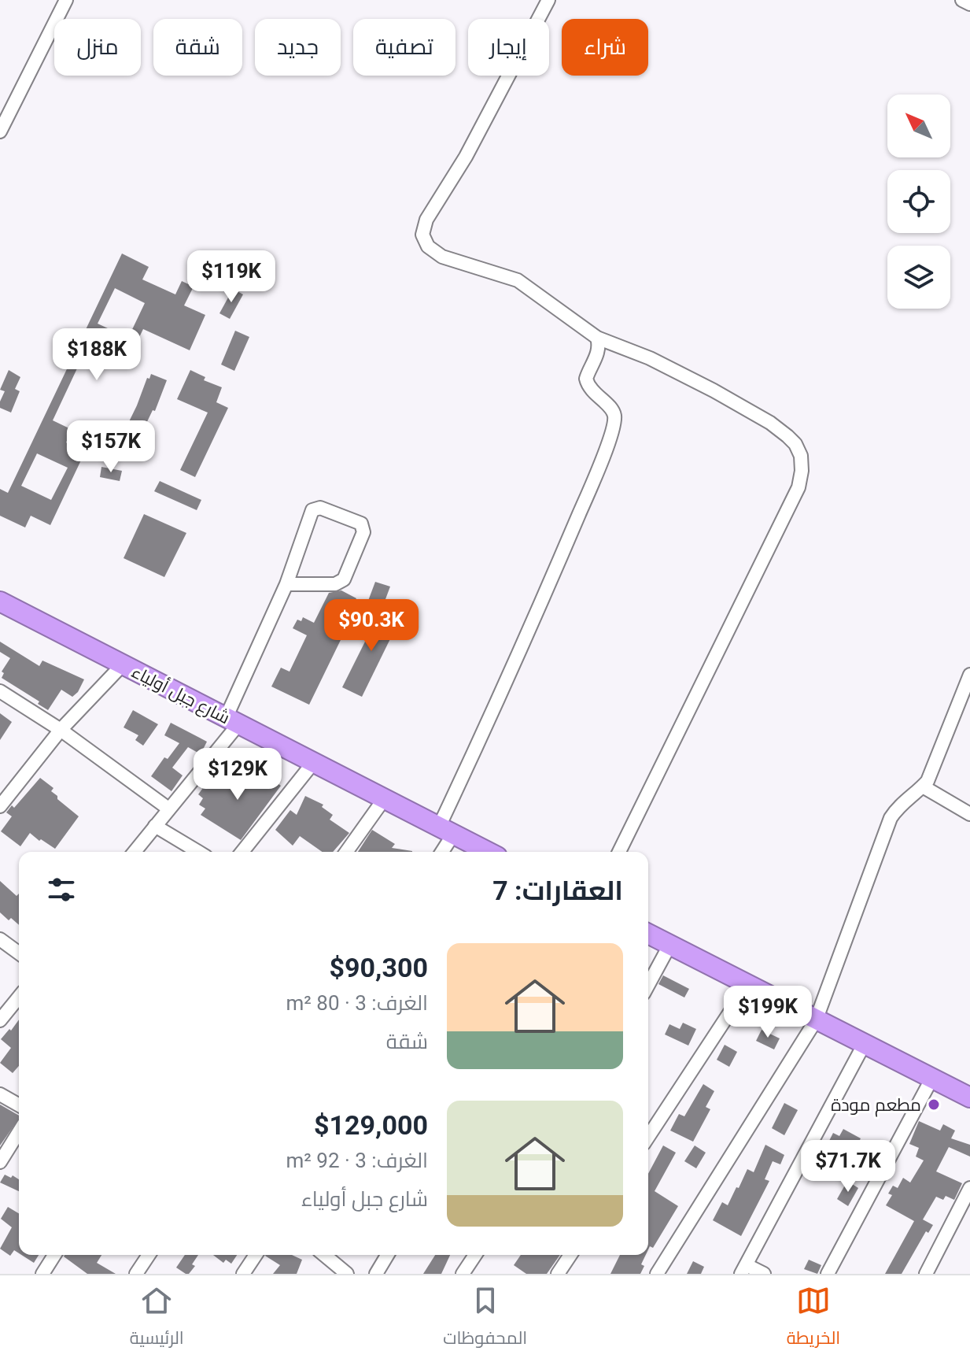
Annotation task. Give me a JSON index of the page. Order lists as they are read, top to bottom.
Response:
{
  "streets": {
    "highway": ["شارع جبل أولياء"]
  },
  "places": ["مطعم مودة"],
  "north": "top left",
  "page": {
    "chip": [
      "شراء",
      "إيجار",
      "تصفية",
      "جديد",
      "شقة",
      "منزل"
    ],
    "price": [
      "$119K",
      "$188K",
      "$157K",
      "$90.3K",
      "$129K",
      "$199K",
      "$71.7K"
    ],
    "heading": "العقارات: 7",
    "list": [
      {
        "name": "$90,300",
        "note": "الغرف: 3 · 80 m² · شقة"
      },
      {
        "name": "$129,000",
        "note": "الغرف: 3 · 92 m² · شارع جبل أولياء"
      }
    ],
    "tabs": ["الخريطة", "المحفوظات", "الرئيسية"]
  }
}
